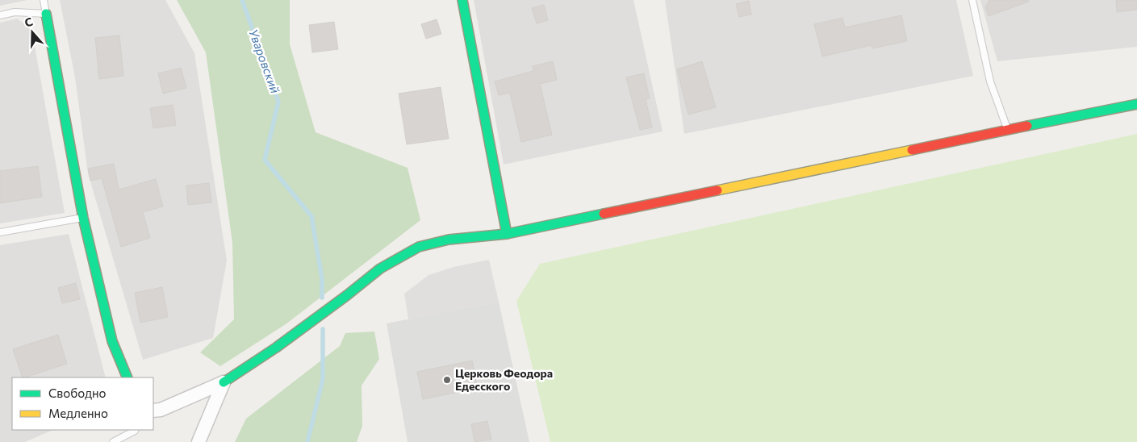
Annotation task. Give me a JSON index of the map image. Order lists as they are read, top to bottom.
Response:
{
  "water": ["Уваровский"],
  "places": ["Церковь Феодора Едесского"],
  "legend": ["Свободно", "Медленно"],
  "north": "top"
}
